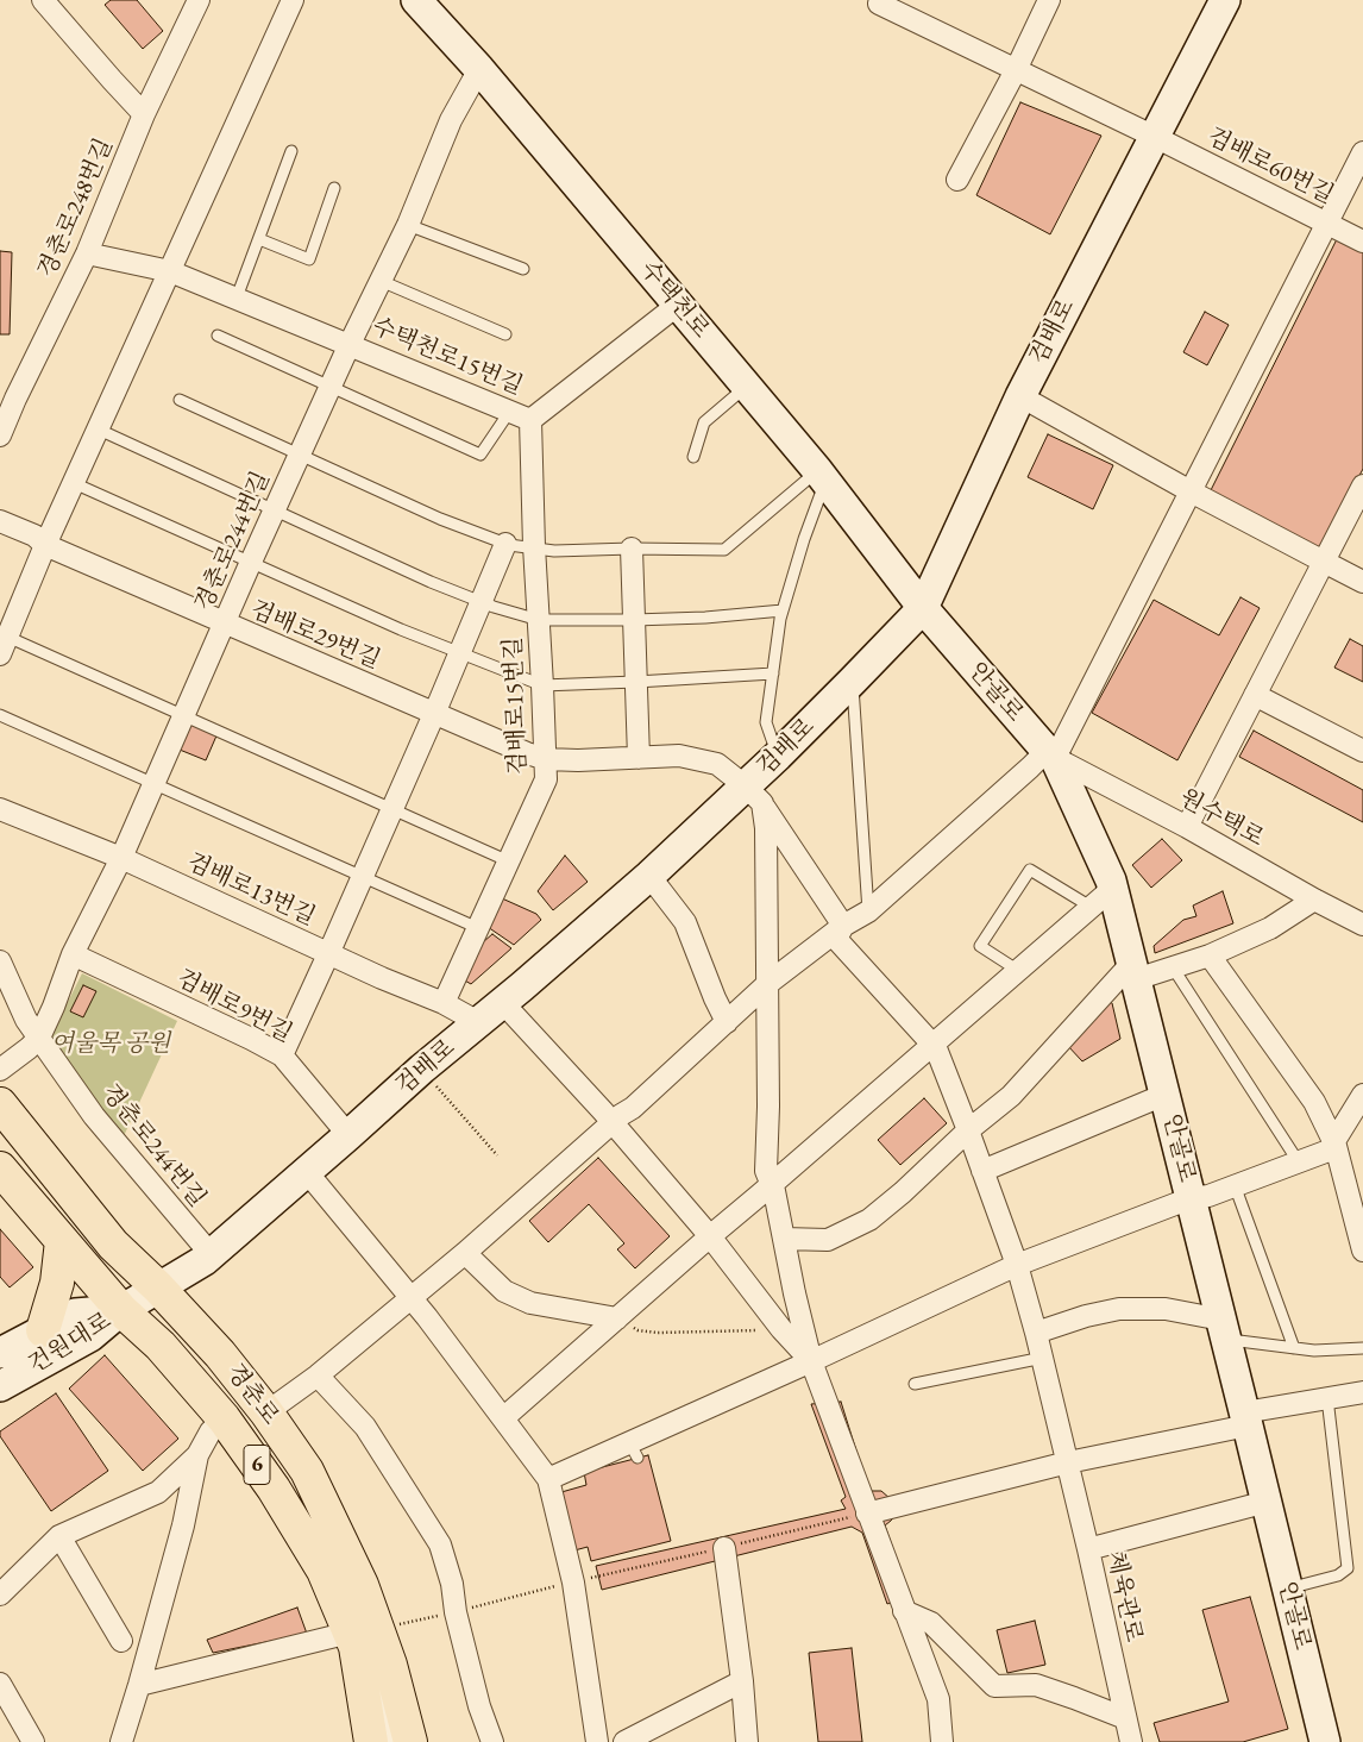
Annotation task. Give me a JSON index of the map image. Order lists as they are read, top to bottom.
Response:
{
  "streets": {
    "main road": ["경춘로", "6"],
    "street": [
      "검배로60번길",
      "경춘로248번길",
      "수택천로",
      "검배로",
      "수택천로15번길",
      "경춘로244번길",
      "검배로29번길",
      "안골로",
      "검배로15번길",
      "원수택로",
      "검배로13번길",
      "검배로9번길",
      "건원대로",
      "체육관로"
    ]
  },
  "crossings": [
    ["검배로60번길", "검배로"],
    ["경춘로248번길", "수택천로15번길"],
    ["수택천로", "검배로"],
    ["수택천로", "수택천로15번길"],
    ["수택천로", "경춘로244번길"],
    ["수택천로", "안골로"],
    ["검배로", "경춘로244번길"],
    ["검배로", "검배로29번길"],
    ["검배로", "안골로"],
    ["검배로", "검배로13번길"],
    ["검배로", "검배로9번길"],
    ["검배로", "건원대로"],
    ["검배로", "경춘로"],
    ["수택천로15번길", "경춘로244번길"],
    ["수택천로15번길", "검배로15번길"],
    ["경춘로244번길", "검배로29번길"],
    ["경춘로244번길", "검배로13번길"],
    ["경춘로244번길", "검배로9번길"],
    ["검배로29번길", "검배로15번길"],
    ["검배로29번길", "체육관로"],
    ["안골로", "원수택로"],
    ["검배로15번길", "검배로13번길"],
    ["건원대로", "경춘로"]
  ],
  "parks": ["여울목 공원"]
}
